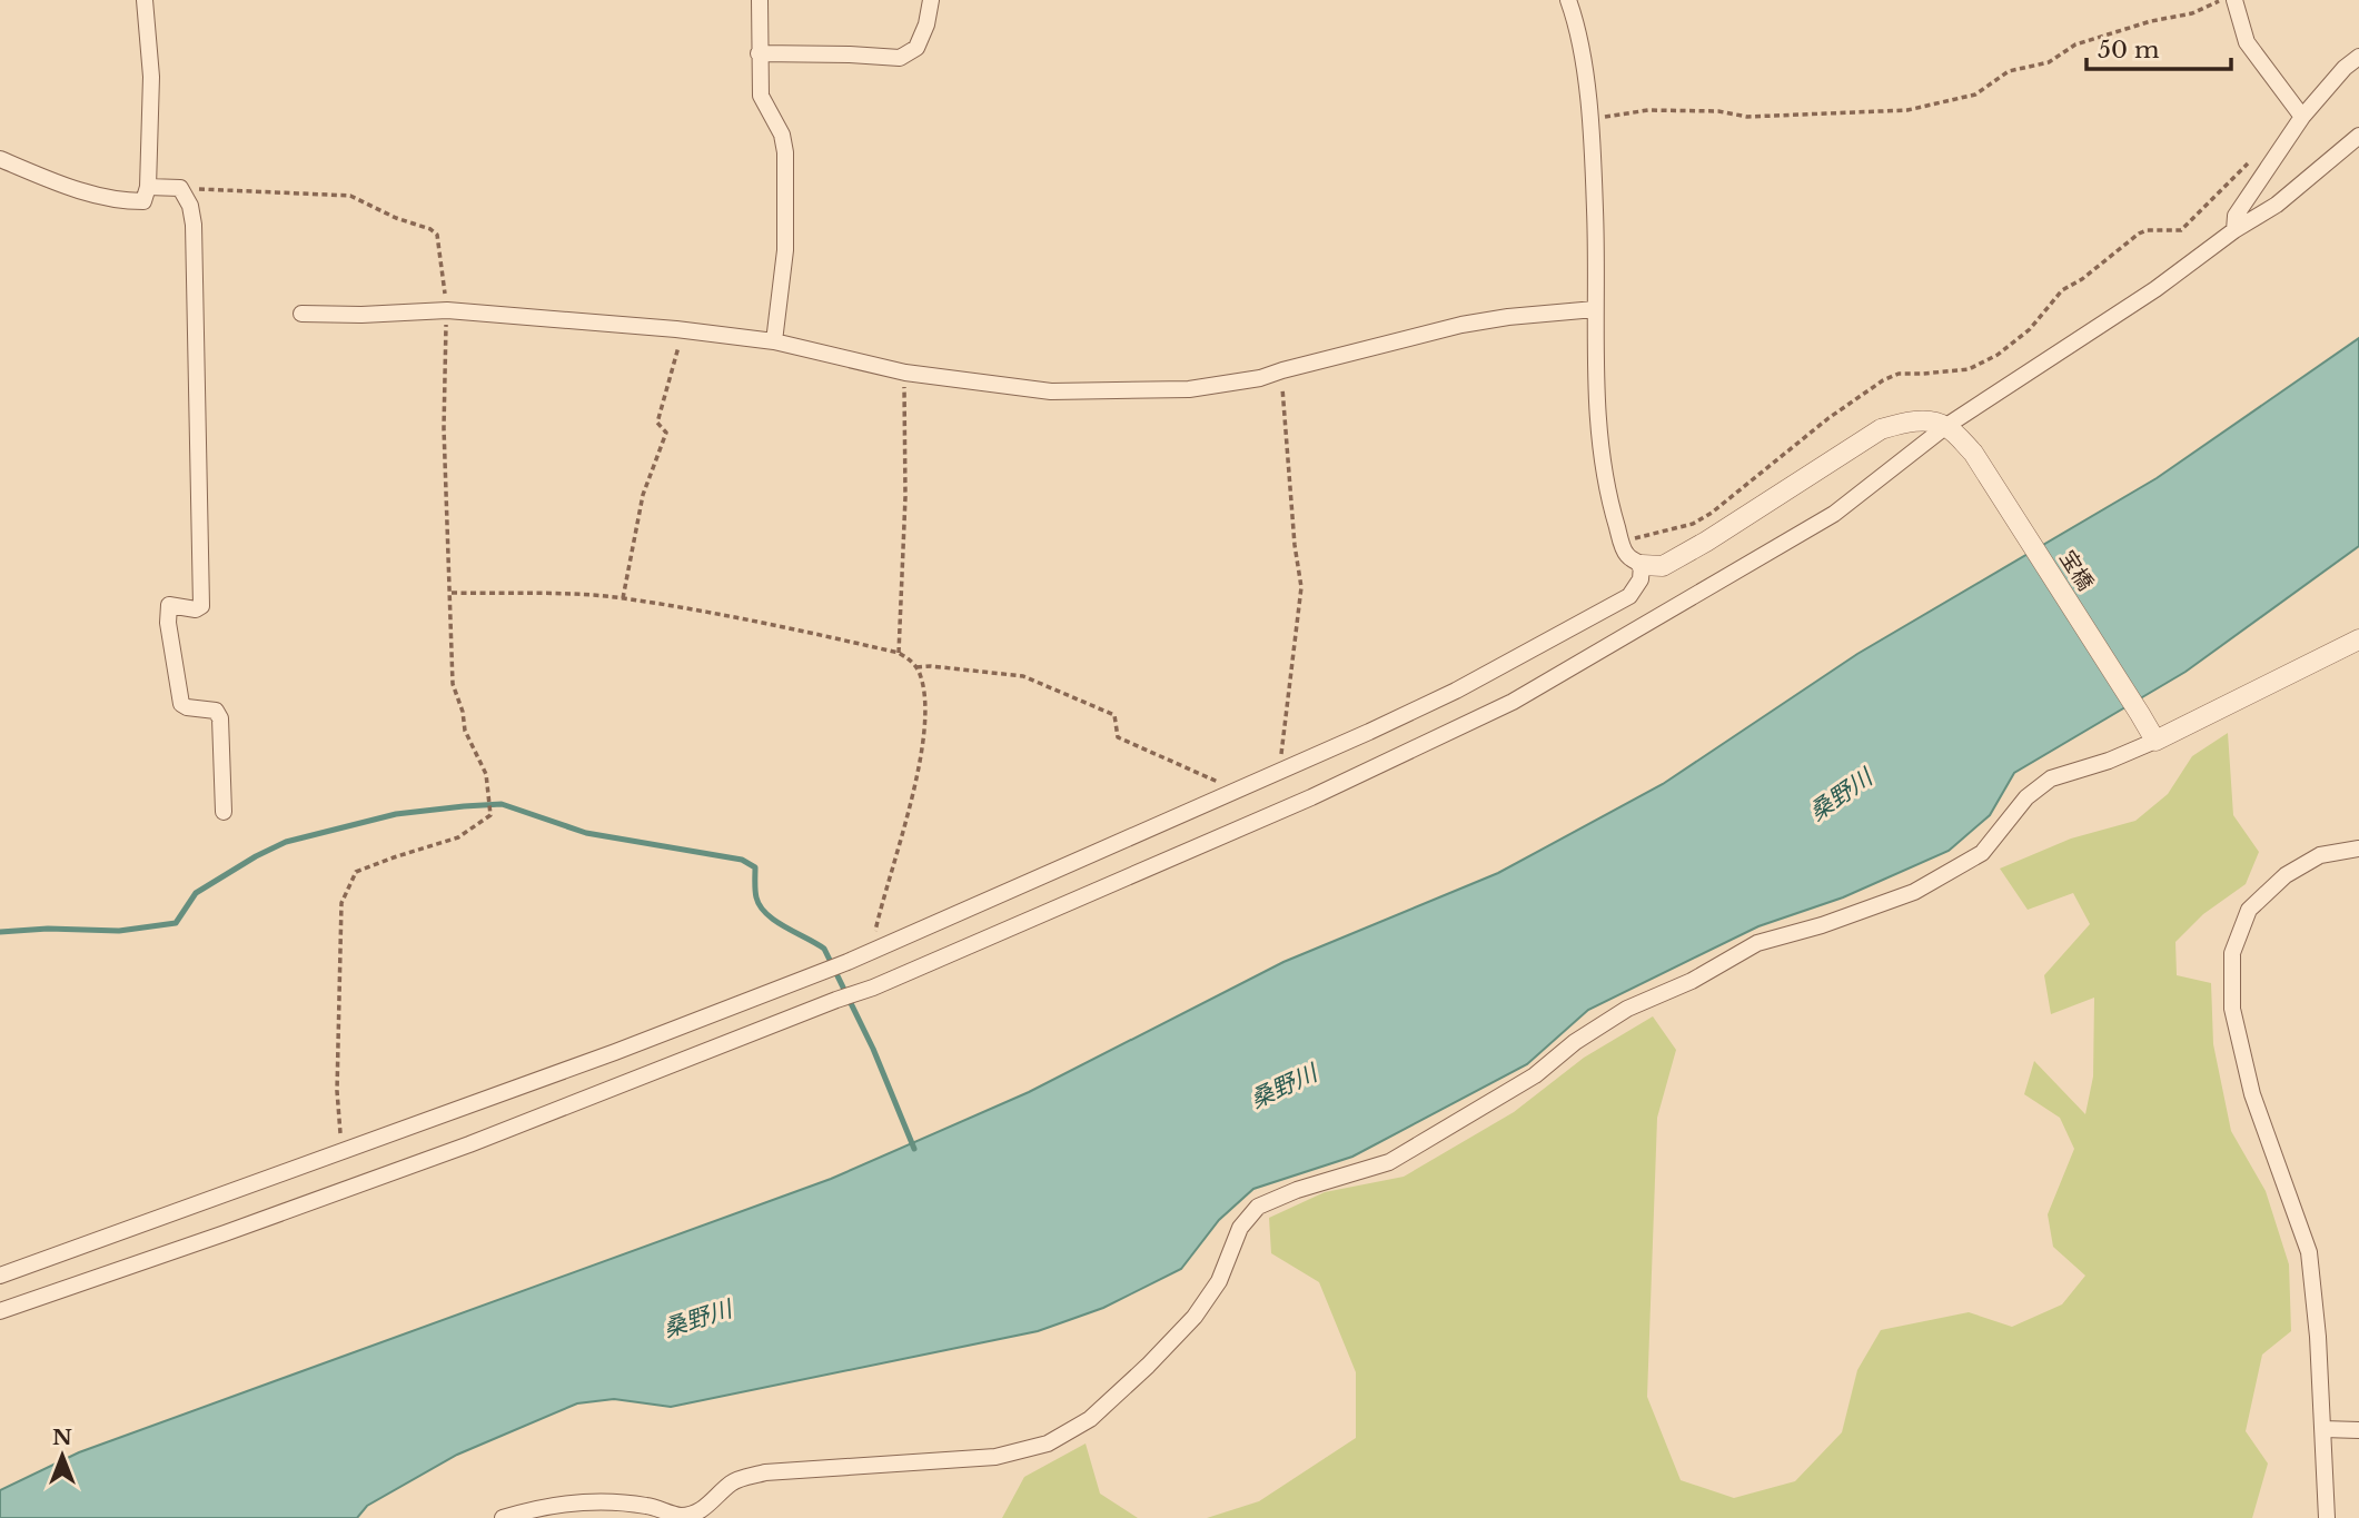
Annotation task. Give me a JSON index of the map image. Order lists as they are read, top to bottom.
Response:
{
  "streets": {
    "street": ["宝橋"]
  },
  "water": ["桑野川"],
  "scale_bar": "50 m",
  "north": "top"
}
